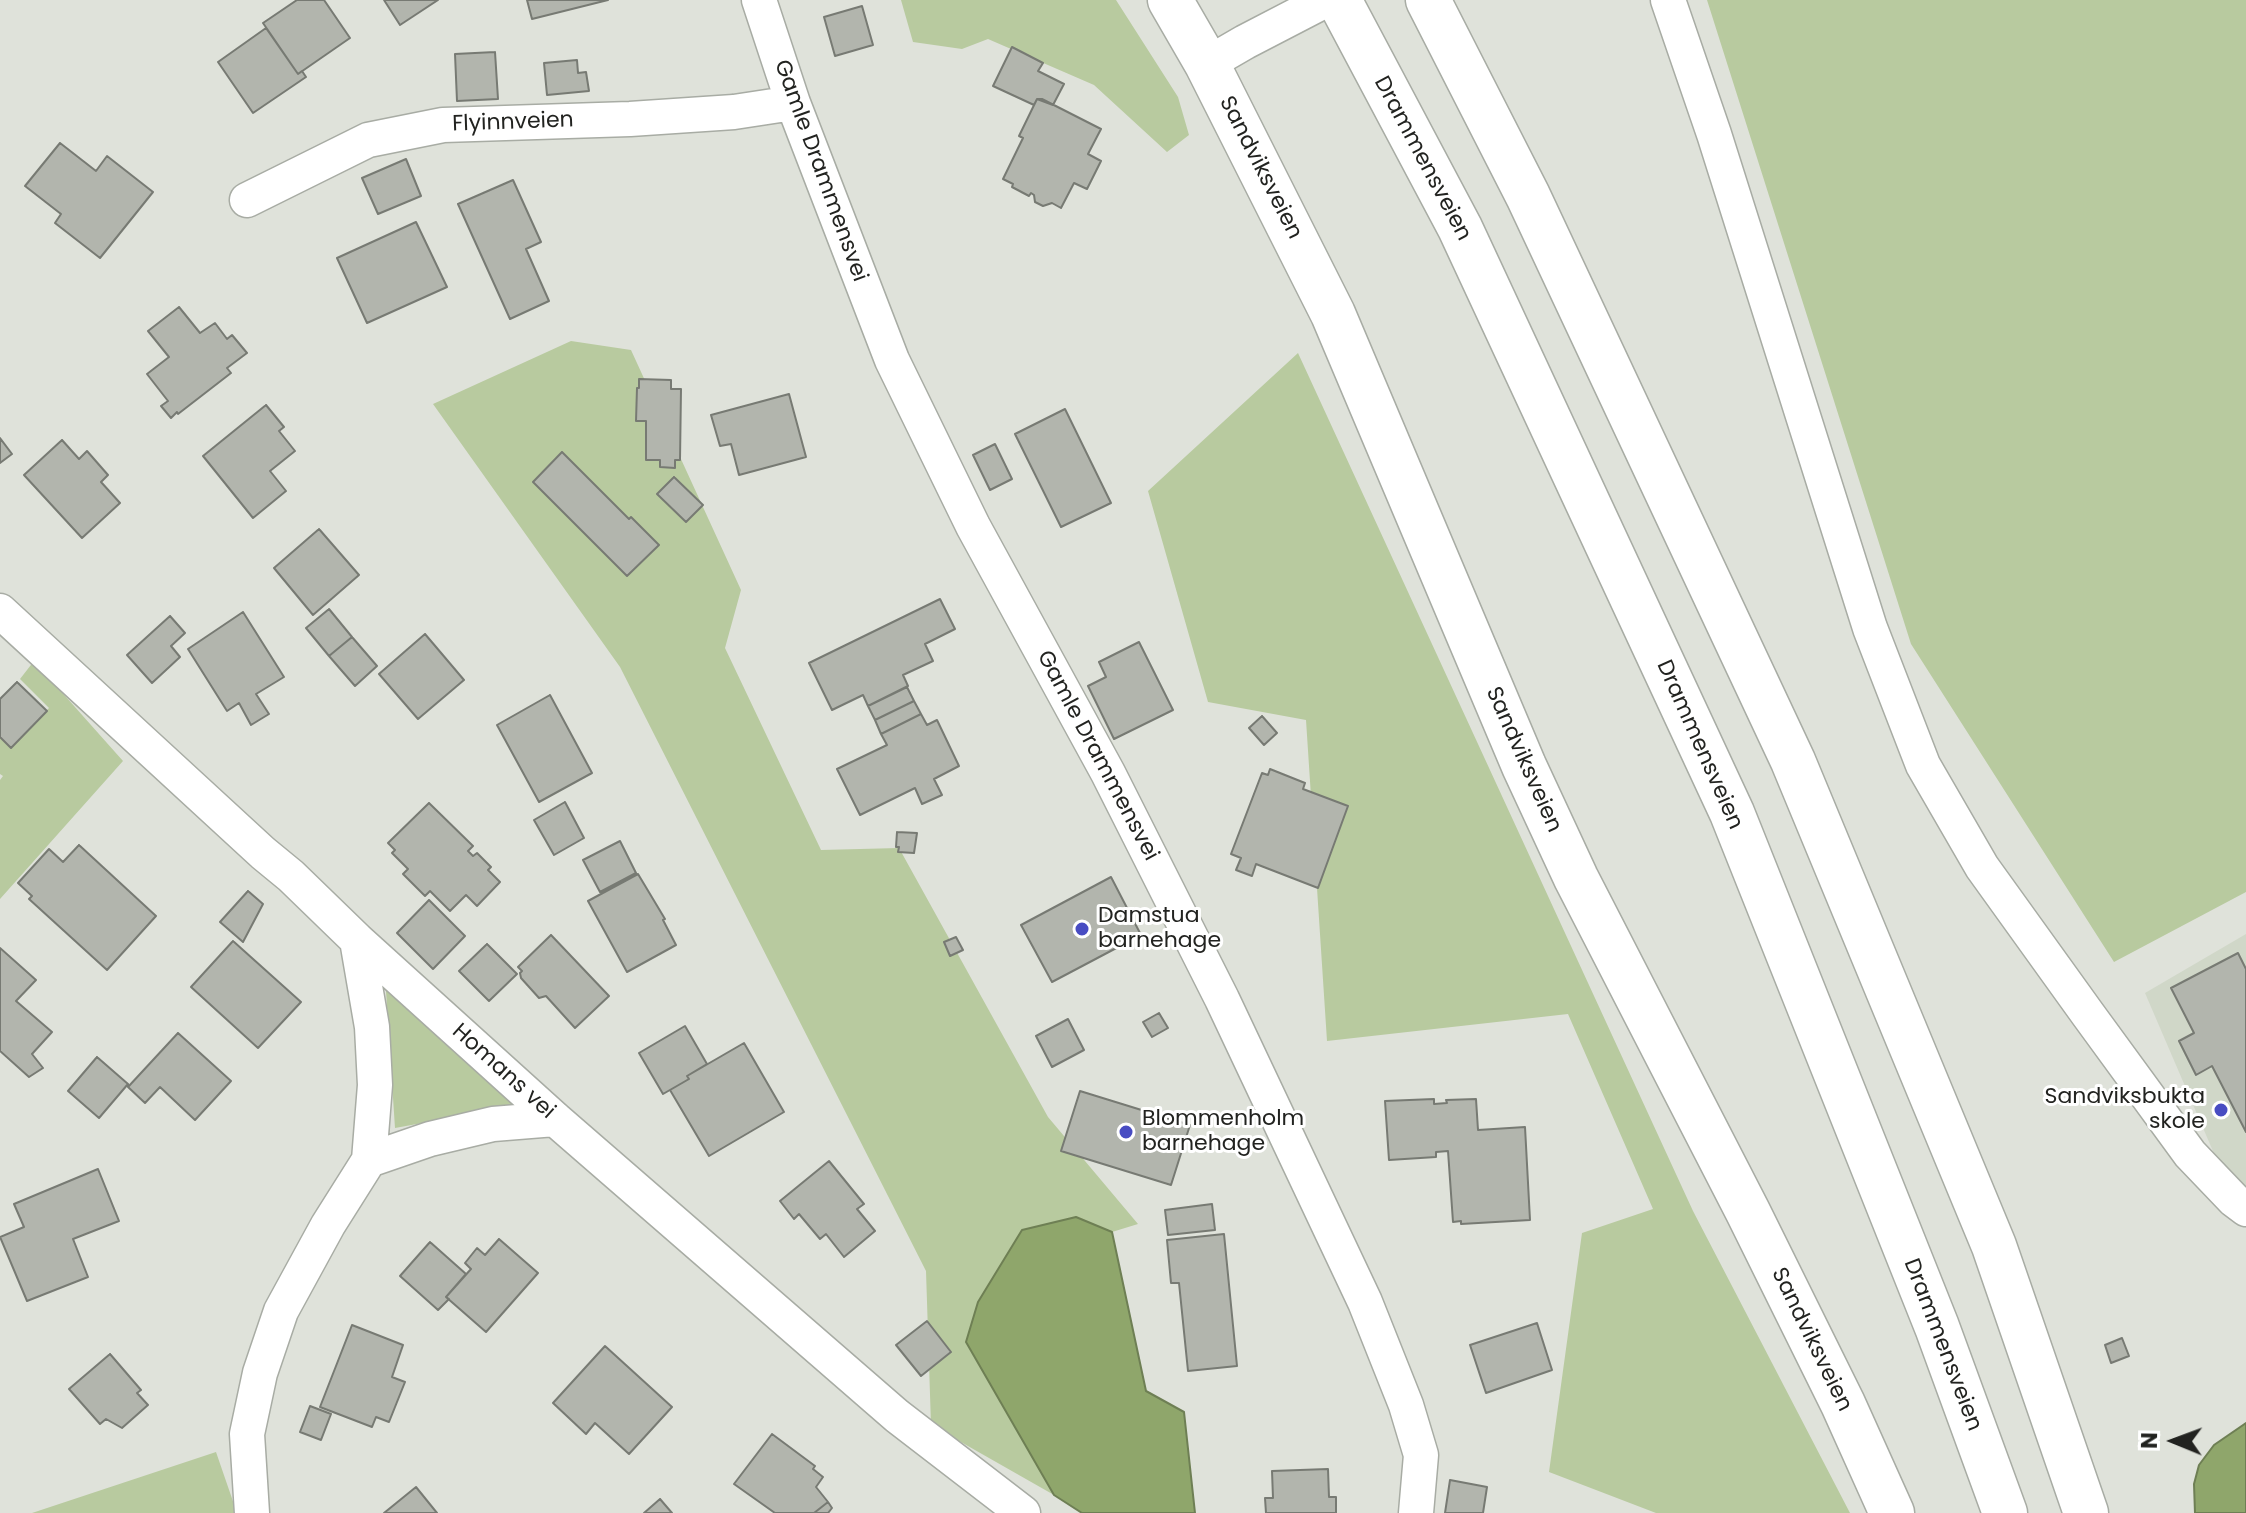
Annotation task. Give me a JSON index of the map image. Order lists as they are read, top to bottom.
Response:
{
  "streets": {
    "main road": ["Drammensveien", "Sandviksveien"],
    "street": ["Flyinnveien", "Gamle Drammensvei", "Homans vei"]
  },
  "crossings": [
    ["Flyinnveien", "Gamle Drammensvei"]
  ],
  "places": ["Damstua barnehage", "Sandviksbukta skole", "Blommenholm barnehage"],
  "north": "left"
}
